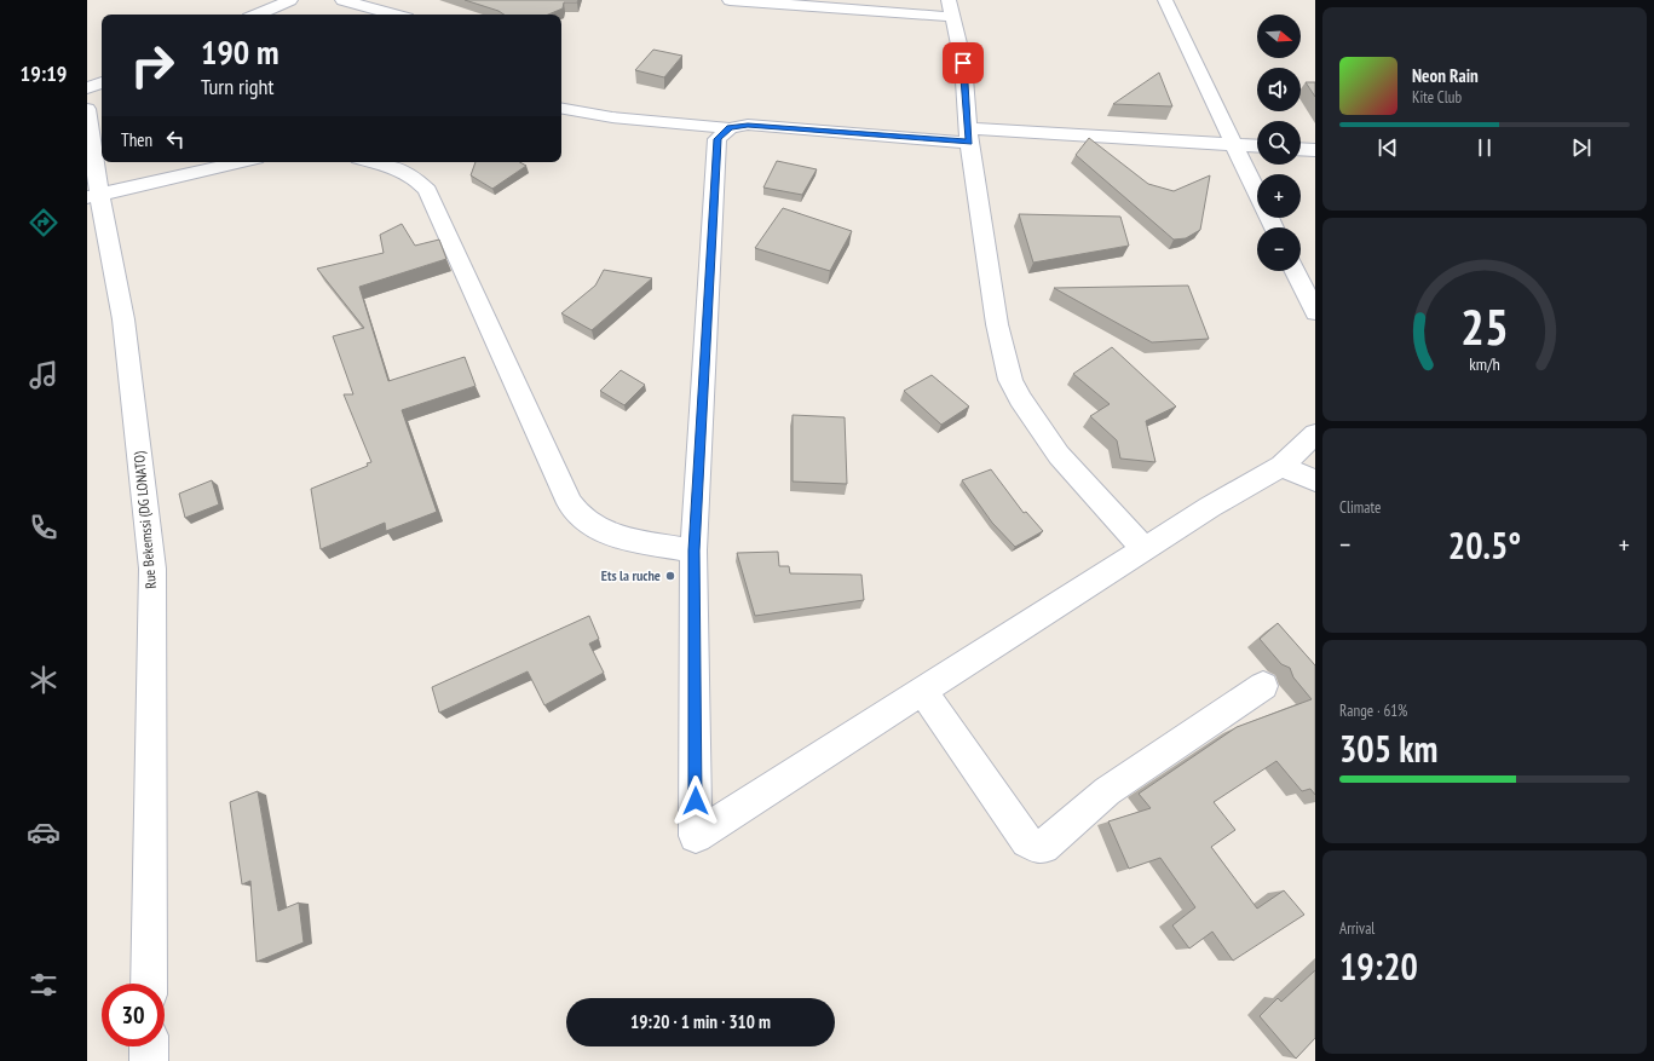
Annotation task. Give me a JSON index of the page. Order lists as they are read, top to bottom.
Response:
{
  "streets": {
    "street": ["Rue Bekemssi (DG LONATO)"]
  },
  "places": ["Ets la ruche"],
  "north": "right",
  "page": {
    "tabs": "19:19",
    "map_buttons": ["+", "−"],
    "turn": ["190 m", "Turn right"],
    "song": ["Neon Rain", "Kite Club"],
    "then": "Then",
    "tile": [
      "Climate",
      ["Range · 61%", "305 km"],
      ["Arrival", "19:20"]
    ],
    "heat": ["−", "20.5°", "+"],
    "limit": "30",
    "trip": "19:20 · 1 min · 310 m",
    "gauge": ["25", "km/h"]
  }
}
